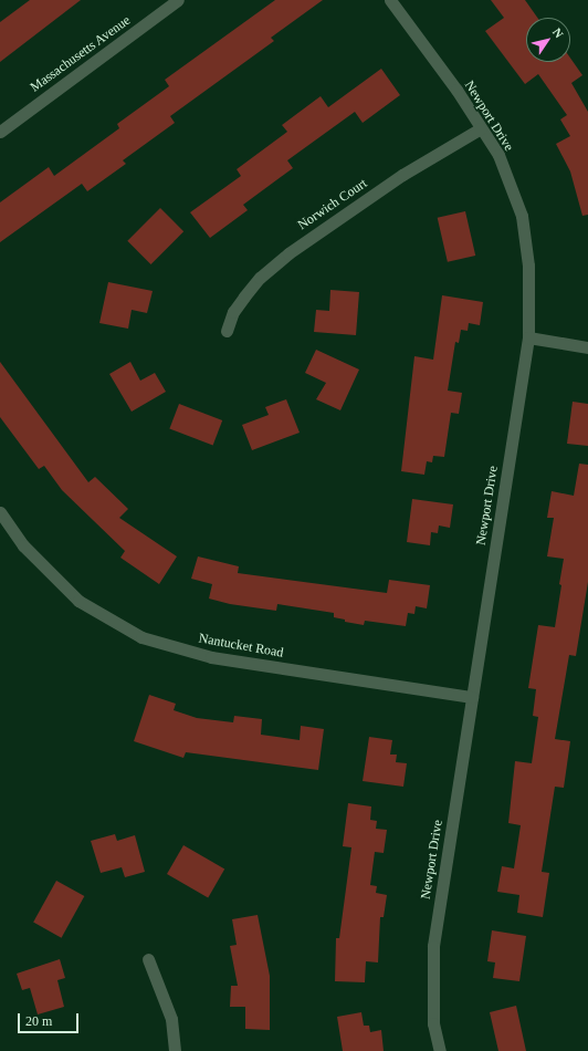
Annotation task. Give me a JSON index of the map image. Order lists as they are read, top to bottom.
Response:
{
  "streets": {
    "street": [
      "Massachusetts Avenue",
      "Newport Drive",
      "Norwich Court",
      "Nantucket Road"
    ]
  },
  "crossings": [
    ["Newport Drive", "Norwich Court"],
    ["Newport Drive", "Nantucket Road"]
  ],
  "scale_bar": "20 m",
  "north": "top right"
}
